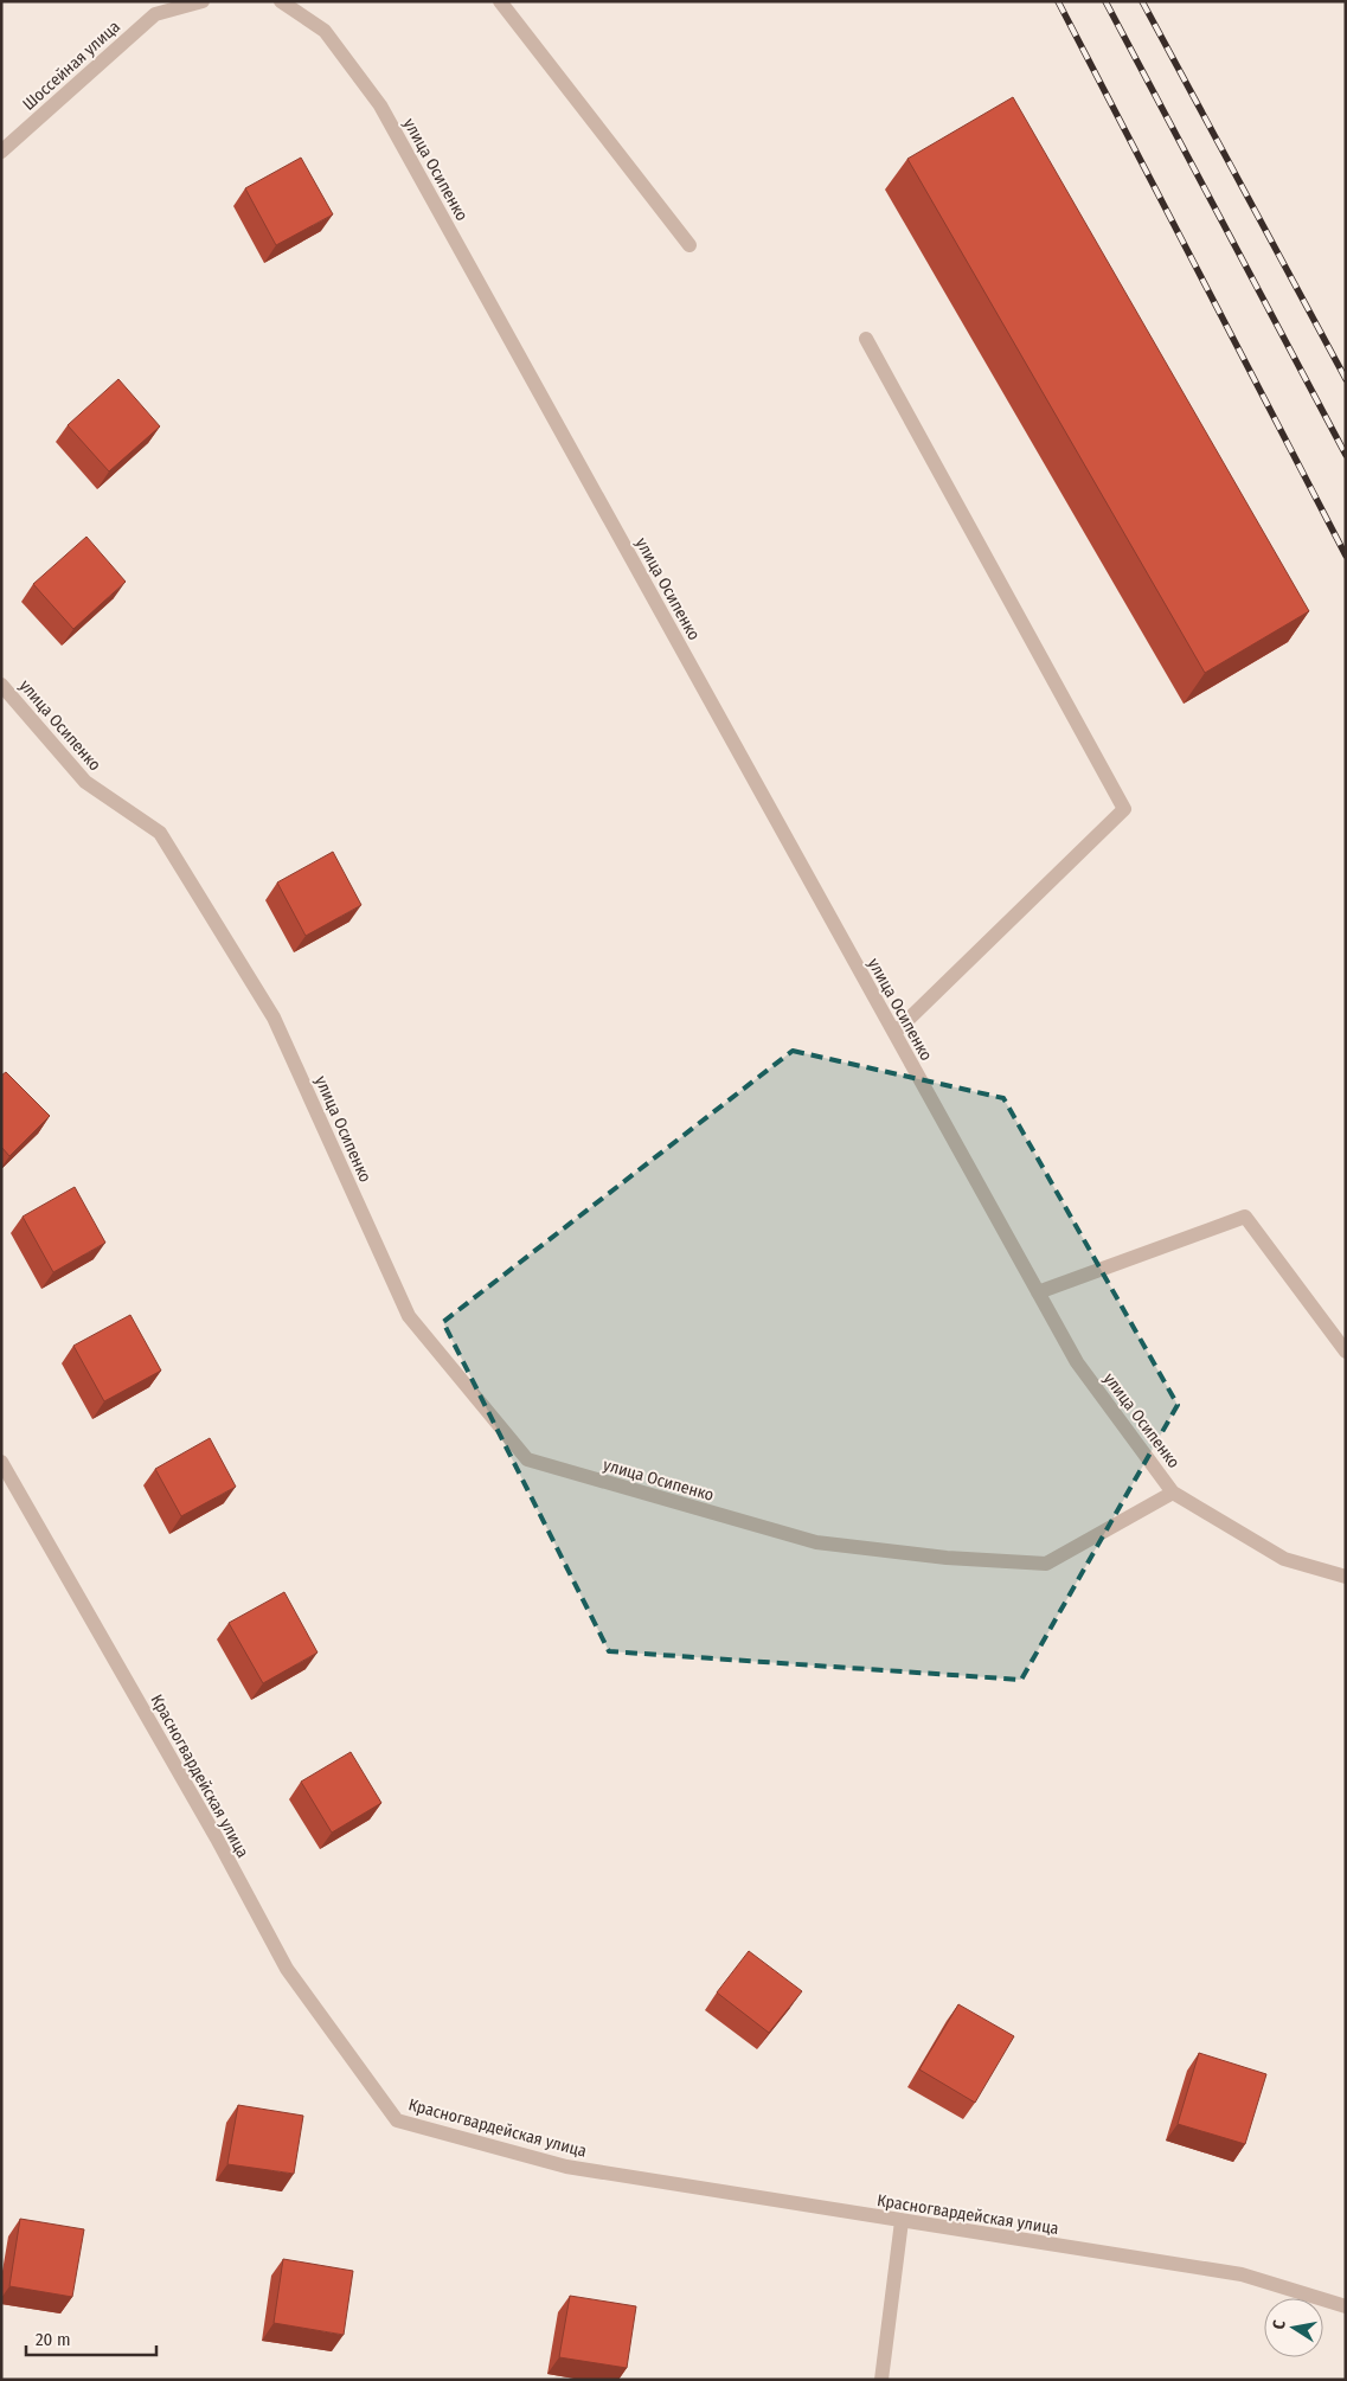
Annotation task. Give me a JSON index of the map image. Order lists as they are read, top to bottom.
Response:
{
  "streets": {
    "street": ["Шоссейная улица", "улица Осипенко", "Красногвардейская улица"]
  },
  "scale_bar": "20 m",
  "north": "left"
}
